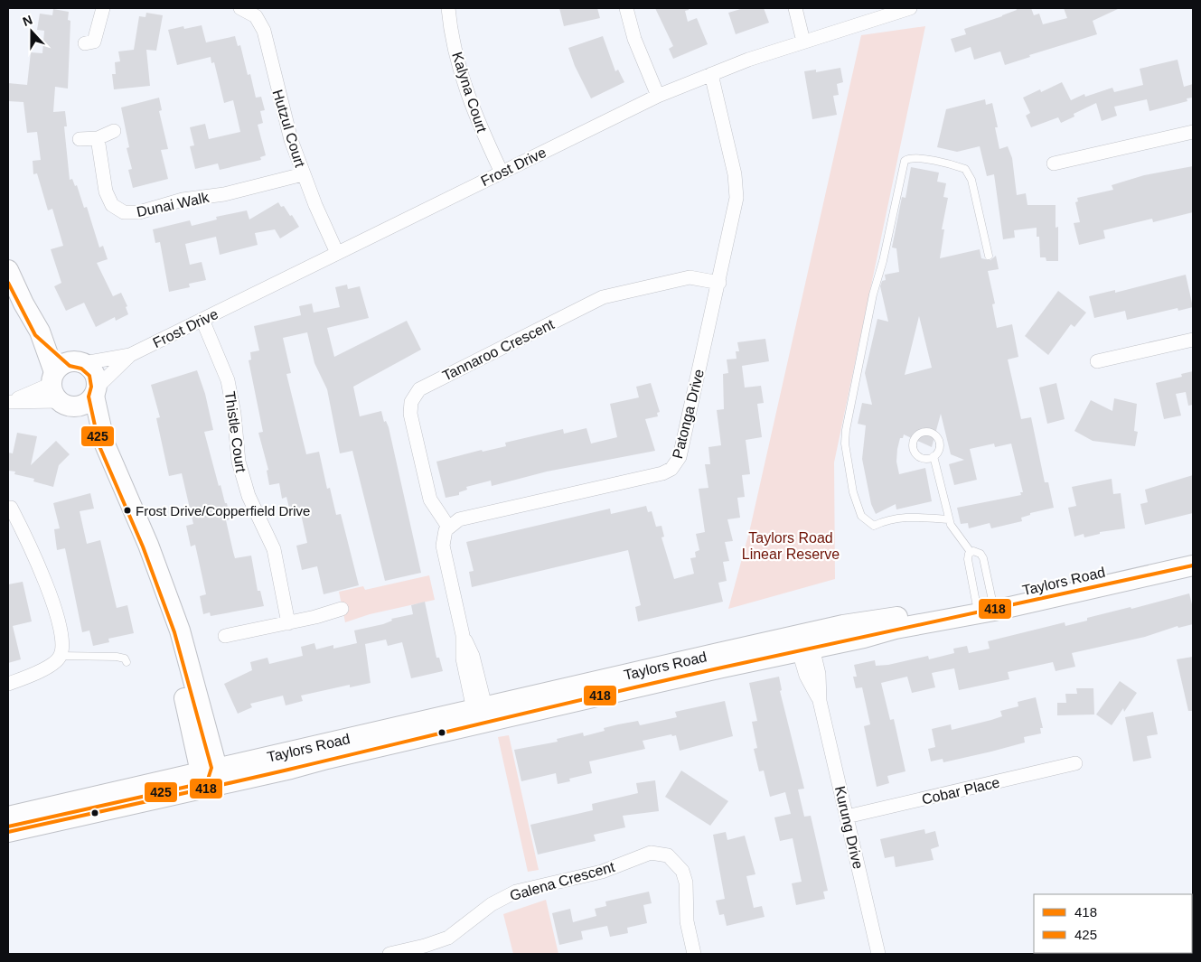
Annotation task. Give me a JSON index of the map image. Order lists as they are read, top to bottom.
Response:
{
  "streets": {
    "main road": ["Taylors Road"],
    "street": [
      "Kalyna Court",
      "Hutzul Court",
      "Frost Drive",
      "Dunai Walk",
      "Tannaroo Crescent",
      "Patonga Drive",
      "Thistle Court",
      "Cobar Place",
      "Kurung Drive",
      "Galena Crescent"
    ]
  },
  "crossings": [
    ["Kalyna Court", "Frost Drive"],
    ["Hutzul Court", "Frost Drive"],
    ["Hutzul Court", "Dunai Walk"],
    ["Frost Drive", "Patonga Drive"],
    ["Frost Drive", "Thistle Court"],
    ["Tannaroo Crescent", "Patonga Drive"],
    ["Taylors Road", "Kurung Drive"],
    ["Cobar Place", "Kurung Drive"]
  ],
  "parks": ["Taylors Road Linear Reserve"],
  "places": ["Frost Drive/Copperfield Drive"],
  "lines": ["transit line 425", "transit line 418"],
  "legend": ["418", "425"],
  "north": "top"
}
